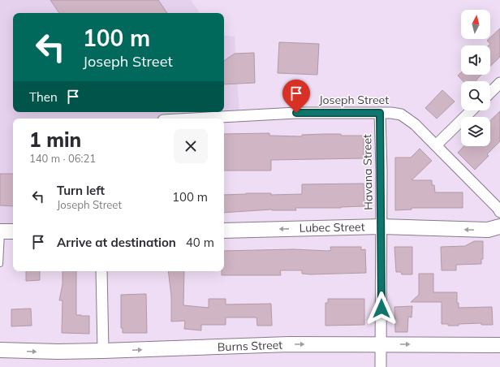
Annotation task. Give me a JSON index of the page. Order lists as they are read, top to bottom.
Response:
{
  "streets": {
    "street": [
      "Joseph Street",
      "Havana Street",
      "Lubec Street",
      "Burns Street"
    ]
  },
  "crossings": [
    ["Joseph Street", "Havana Street"],
    ["Havana Street", "Lubec Street"],
    ["Havana Street", "Burns Street"]
  ],
  "one_way": ["Lubec Street", "Burns Street"],
  "north": "top",
  "page": {
    "turn": ["100 m", "Joseph Street"],
    "then": "Then",
    "heading": ["1 min", "140 m · 06:21"],
    "list": [
      {
        "name": "Turn left",
        "note": "Joseph Street",
        "value": "100 m"
      },
      {
        "name": "Arrive at destination",
        "value": "40 m"
      }
    ]
  }
}
